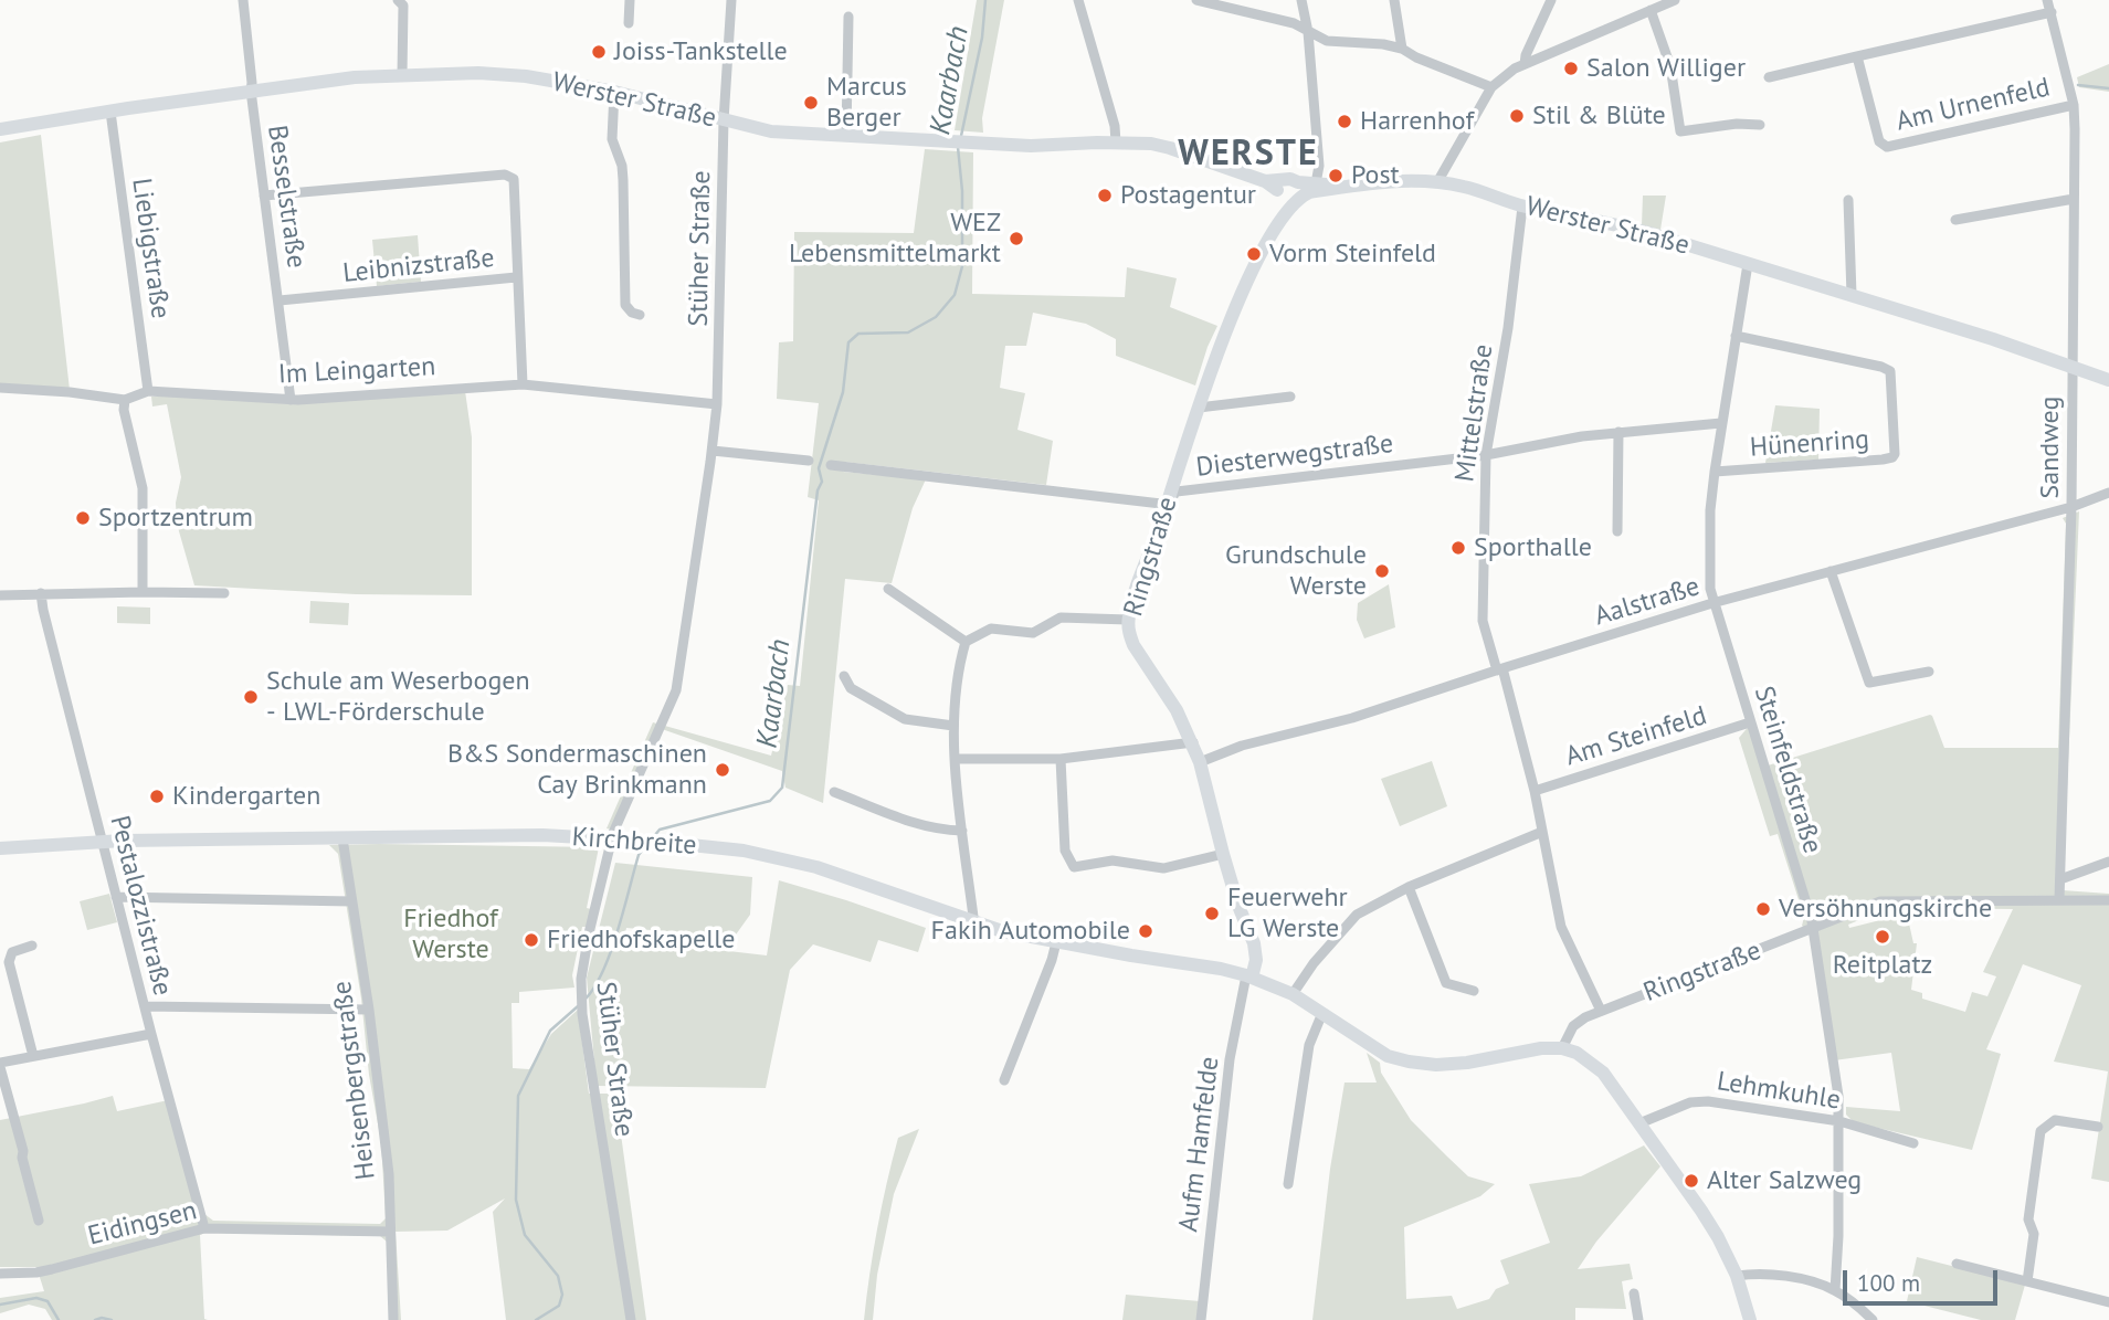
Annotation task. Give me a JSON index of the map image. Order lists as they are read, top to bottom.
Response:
{
  "streets": {
    "street": [
      "Werster Straße",
      "Am Urnenfeld",
      "Besselstraße",
      "Liebigstraße",
      "Stüher Straße",
      "Leibnizstraße",
      "Im Leingarten",
      "Mittelstraße",
      "Hünenring",
      "Sandweg",
      "Diesterwegstraße",
      "Ringstraße",
      "Aalstraße",
      "Am Steinfeld",
      "Steinfeldstraße",
      "Kirchbreite",
      "Pestalozzistraße",
      "Heisenbergstraße",
      "Lehmkuhle",
      "Aufm Hamfelde",
      "Eidingsen"
    ]
  },
  "crossings": [
    ["Werster Straße", "Besselstraße"],
    ["Werster Straße", "Liebigstraße"],
    ["Werster Straße", "Stüher Straße"],
    ["Werster Straße", "Mittelstraße"],
    ["Werster Straße", "Sandweg"],
    ["Werster Straße", "Ringstraße"],
    ["Werster Straße", "Steinfeldstraße"],
    ["Am Urnenfeld", "Sandweg"],
    ["Besselstraße", "Leibnizstraße"],
    ["Besselstraße", "Im Leingarten"],
    ["Liebigstraße", "Im Leingarten"],
    ["Stüher Straße", "Im Leingarten"],
    ["Stüher Straße", "Kirchbreite"],
    ["Mittelstraße", "Diesterwegstraße"],
    ["Mittelstraße", "Ringstraße"],
    ["Mittelstraße", "Aalstraße"],
    ["Mittelstraße", "Am Steinfeld"],
    ["Hünenring", "Steinfeldstraße"],
    ["Sandweg", "Ringstraße"],
    ["Sandweg", "Aalstraße"],
    ["Diesterwegstraße", "Ringstraße"],
    ["Diesterwegstraße", "Steinfeldstraße"],
    ["Ringstraße", "Aalstraße"],
    ["Ringstraße", "Steinfeldstraße"],
    ["Ringstraße", "Kirchbreite"],
    ["Ringstraße", "Aufm Hamfelde"],
    ["Aalstraße", "Steinfeldstraße"],
    ["Am Steinfeld", "Steinfeldstraße"],
    ["Steinfeldstraße", "Lehmkuhle"],
    ["Kirchbreite", "Pestalozzistraße"],
    ["Kirchbreite", "Heisenbergstraße"],
    ["Kirchbreite", "Aufm Hamfelde"],
    ["Pestalozzistraße", "Eidingsen"],
    ["Heisenbergstraße", "Eidingsen"]
  ],
  "districts": ["WERSTE"],
  "water": ["Kaarbach"],
  "parks": ["Friedhof Werste"],
  "places": [
    "Joiss-Tankstelle",
    "Salon Williger",
    "Marcus Berger",
    "Stil & Blüte",
    "Harrenhof",
    "Post",
    "Postagentur",
    "WEZ Lebensmittelmarkt",
    "Vorm Steinfeld",
    "Sportzentrum",
    "Sporthalle",
    "Grundschule Werste",
    "Schule am Weserbogen - LWL-Förderschule",
    "B&S Sondermaschinen Cay Brinkmann",
    "Kindergarten",
    "Versöhnungskirche",
    "Feuerwehr LG Werste",
    "Fakih Automobile",
    "Reitplatz",
    "Friedhofskapelle",
    "Alter Salzweg"
  ],
  "scale_bar": "100 m"
}
